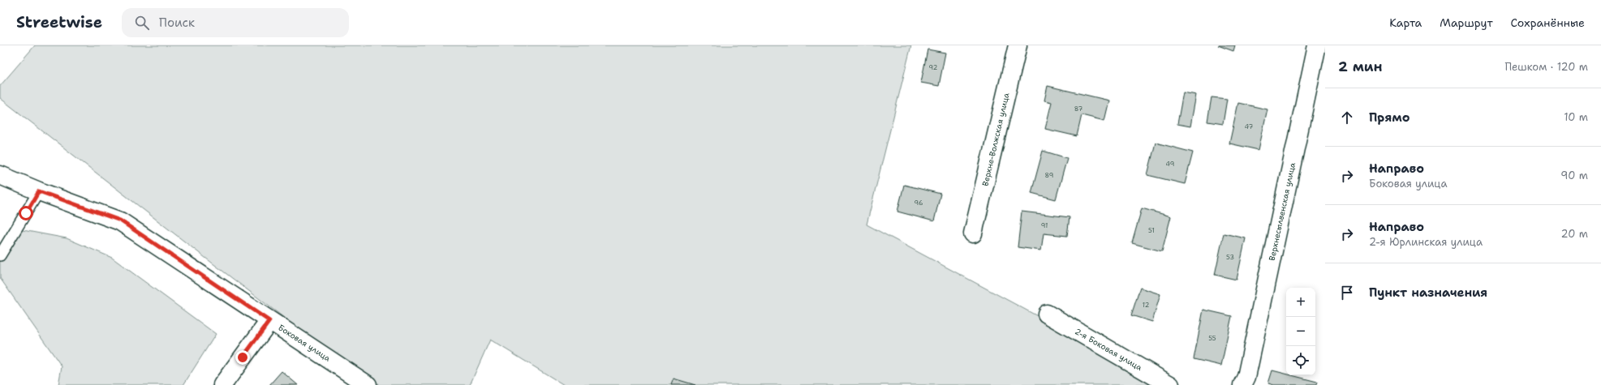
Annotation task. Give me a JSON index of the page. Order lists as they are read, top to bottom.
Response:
{
  "streets": {
    "street": [
      "Верхне-Волжская улица",
      "Верхнесылвенская улица",
      "Боковая улица",
      "2-я Боковая улица"
    ]
  },
  "house_numbers": [
    "92",
    "87",
    "47",
    "49",
    "89",
    "96",
    "91",
    "51",
    "53",
    "12",
    "55"
  ],
  "page": {
    "header": "Streetwise",
    "search": "Поиск",
    "nav": ["Карта", "Маршрут", "Сохранённые"],
    "heading": ["2 мин", "Пешком · 120 m"],
    "list": [
      ["Прямо", "10 m"],
      ["Направо", "Боковая улица", "90 m"],
      ["Направо", "2-я Юрлинская улица", "20 m"],
      "Пункт назначения"
    ],
    "map_buttons": ["+", "−"]
  }
}
